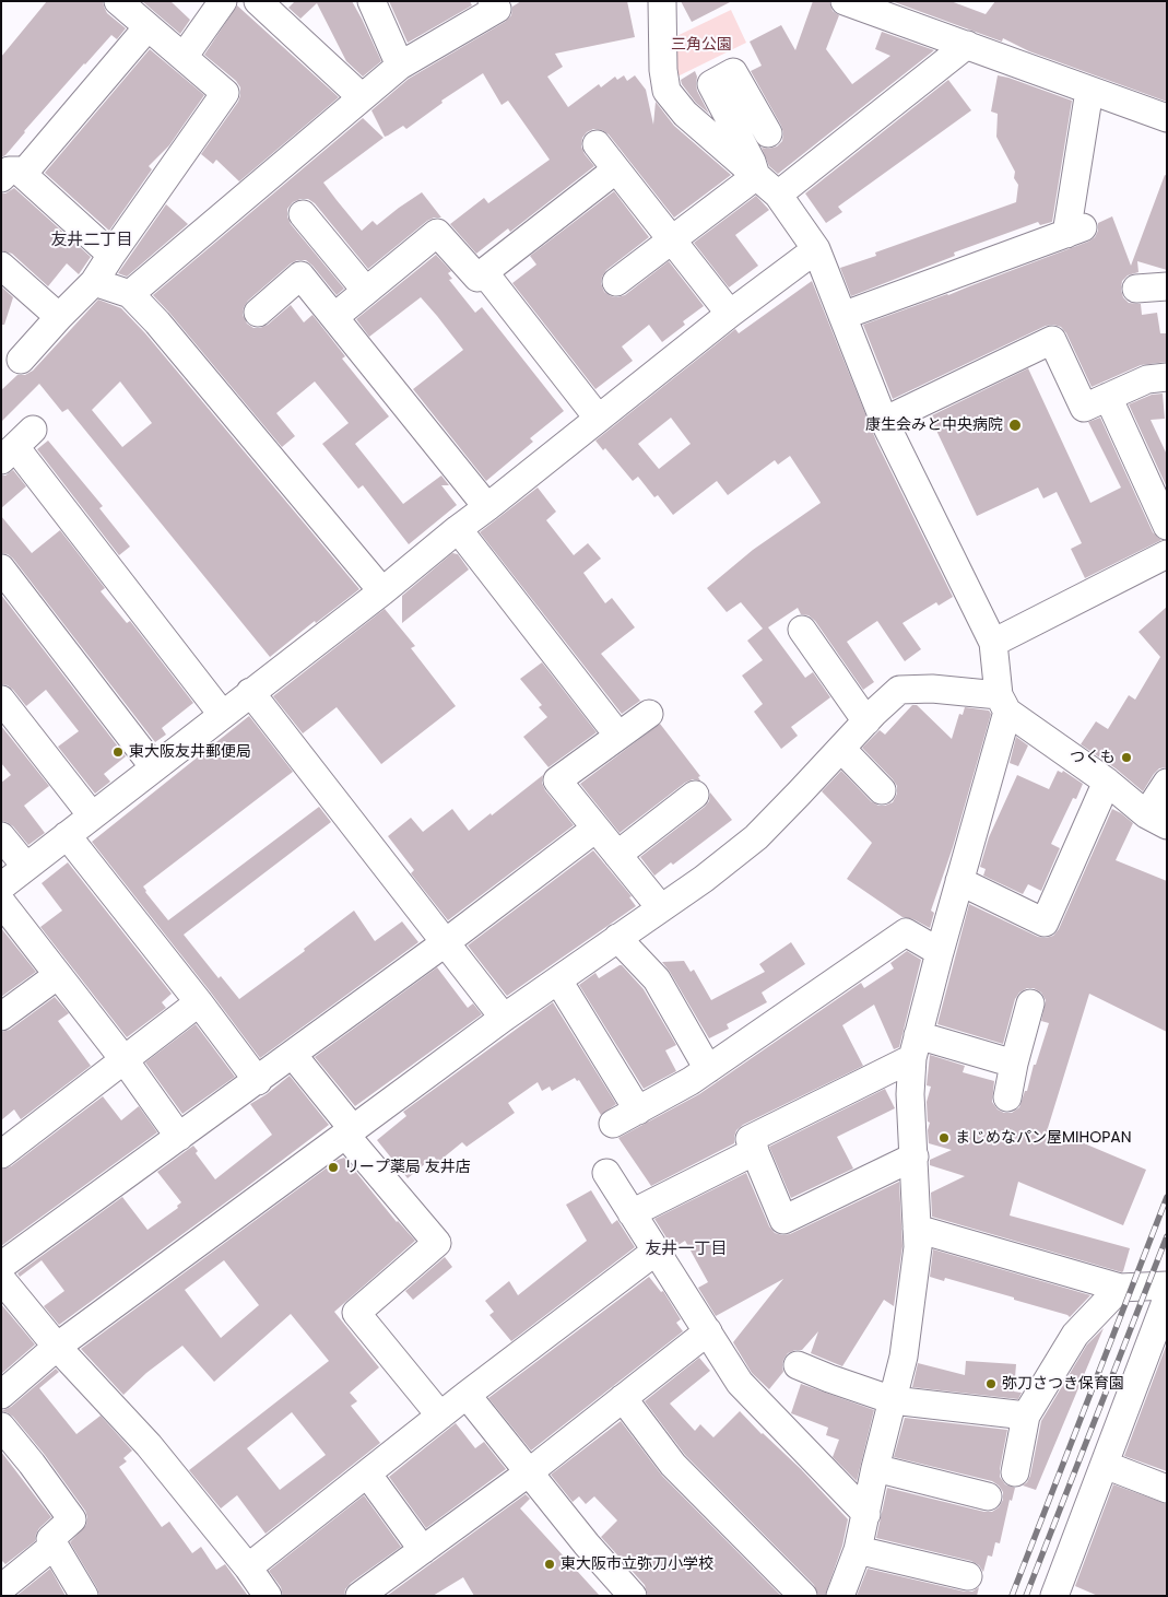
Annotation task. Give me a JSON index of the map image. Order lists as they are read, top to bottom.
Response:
{
  "districts": ["友井二丁目", "友井一丁目"],
  "parks": ["三角公園"],
  "places": [
    "康生会みと中央病院",
    "東大阪友井郵便局",
    "つくも",
    "まじめなパン屋MIHOPAN",
    "リープ薬局 友井店",
    "弥刀さつき保育園",
    "東大阪市立弥刀小学校"
  ]
}
